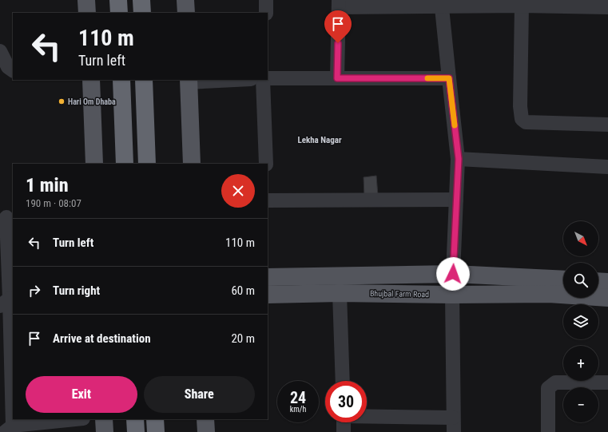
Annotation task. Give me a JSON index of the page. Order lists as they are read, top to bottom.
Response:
{
  "streets": {
    "main road": ["Bhujbal Farm Road"]
  },
  "districts": ["Lekha Nagar"],
  "places": ["Hari Om Dhaba"],
  "north": "bottom right",
  "page": {
    "turn": ["110 m", "Turn left"],
    "heading": ["1 min", "190 m · 08:07"],
    "list": [
      {
        "name": "Turn left",
        "value": "110 m"
      },
      {
        "name": "Turn right",
        "value": "60 m"
      },
      {
        "name": "Arrive at destination",
        "value": "20 m"
      }
    ],
    "map_buttons": ["+", "−"],
    "buttons": ["Exit", "Share"],
    "speed": "24 km/h",
    "limit": "30"
  }
}
